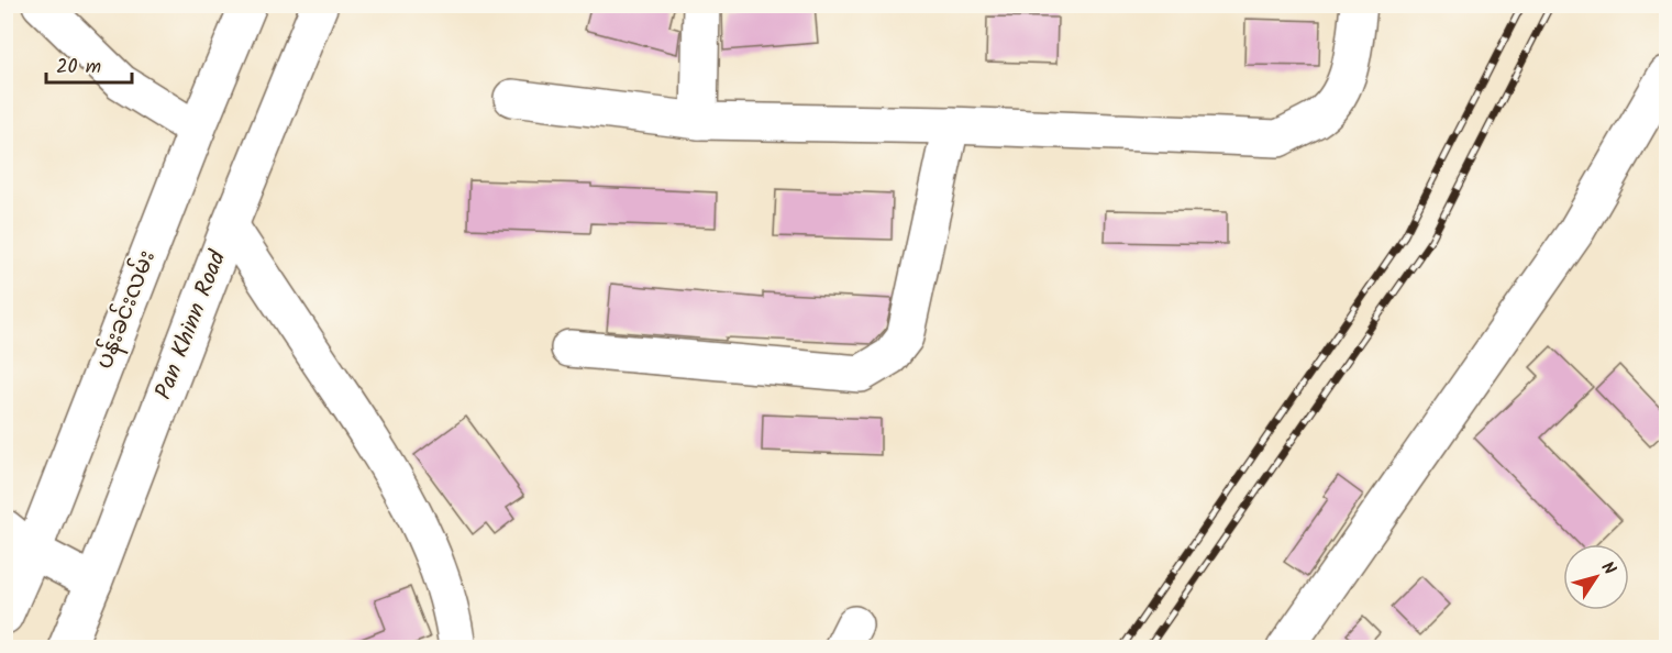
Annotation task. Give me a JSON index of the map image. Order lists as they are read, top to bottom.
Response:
{
  "streets": {
    "street": ["ပန်းခင်းလမ်း", "Pan Khinn Road"]
  },
  "scale_bar": "20 m",
  "north": "top right"
}
